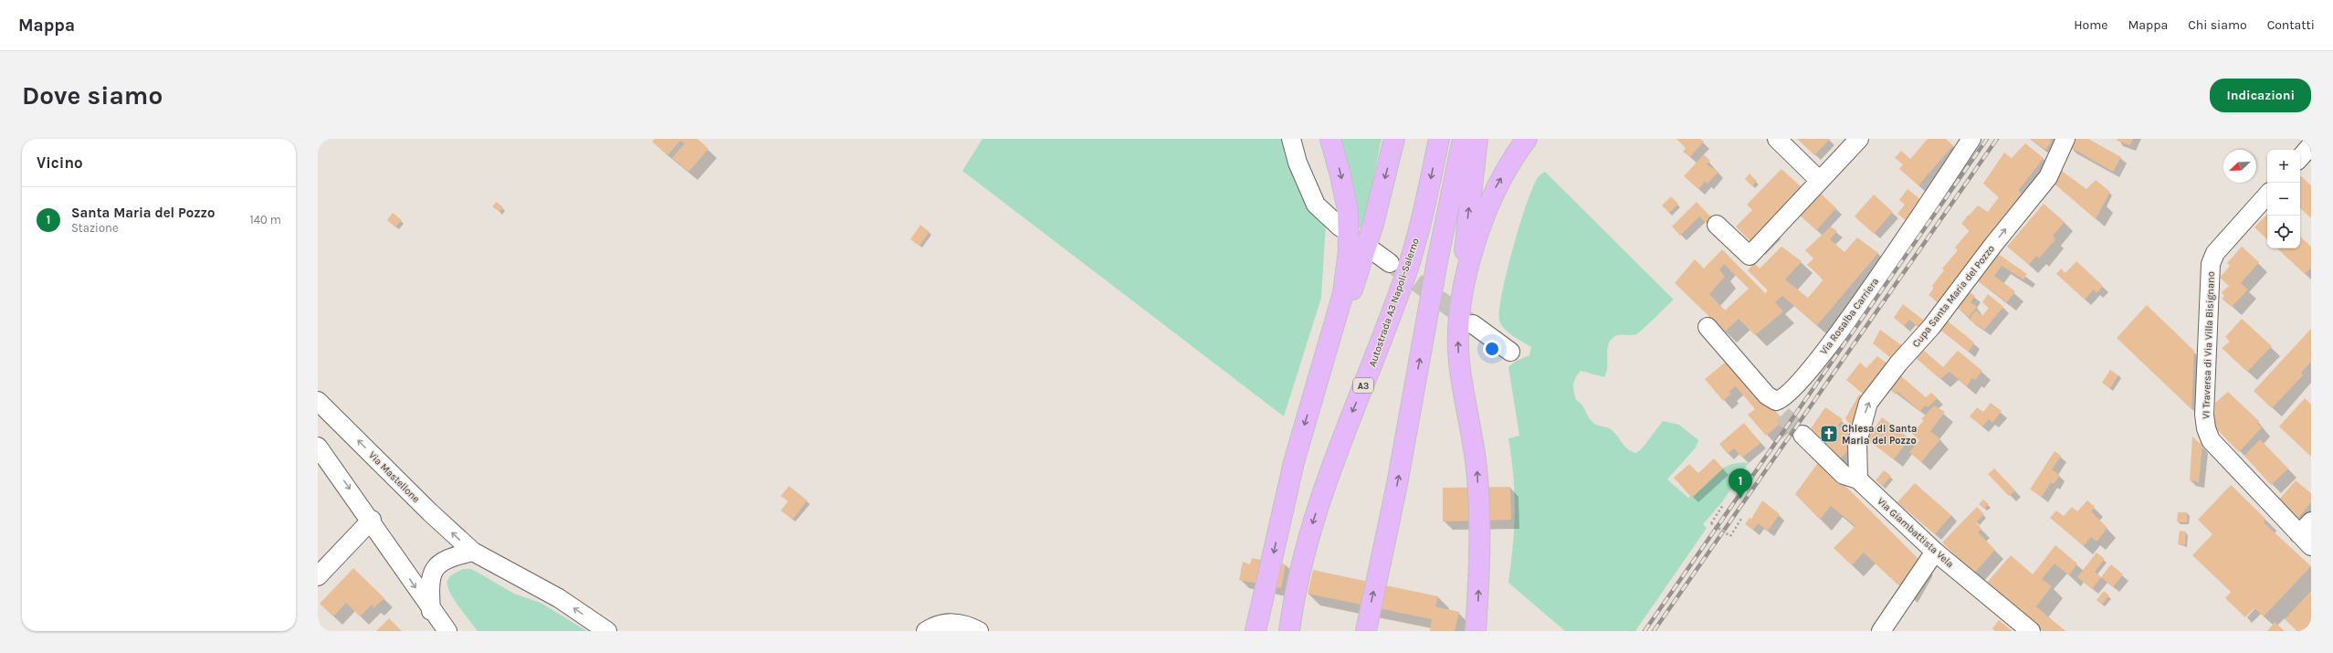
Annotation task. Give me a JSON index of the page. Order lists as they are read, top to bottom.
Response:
{
  "streets": {
    "highway": ["Autostrada A3 Napoli-Salerno", "A3"],
    "street": [
      "Cupa Santa Maria del Pozzo",
      "Via Rosalba Carriera",
      "VI Traversa di Via Villa Bisignano",
      "Via Mastellone",
      "Via Giambattista Vela"
    ]
  },
  "crossings": [
    ["Cupa Santa Maria del Pozzo", "Via Giambattista Vela"]
  ],
  "one_way": ["Cupa Santa Maria del Pozzo"],
  "places": {
    "church": ["Chiesa di Santa Maria del Pozzo"]
  },
  "north": "bottom left",
  "page": {
    "header": "Mappa",
    "nav": [
      "Home",
      "Mappa",
      "Chi siamo",
      "Contatti"
    ],
    "buttons": "Indicazioni",
    "title": "Dove siamo",
    "heading": "Vicino",
    "map_buttons": ["+", "−"],
    "list": [
      {
        "mark": "1",
        "name": "Santa Maria del Pozzo",
        "note": "Stazione",
        "value": "140 m"
      }
    ],
    "pins": "1"
  }
}
